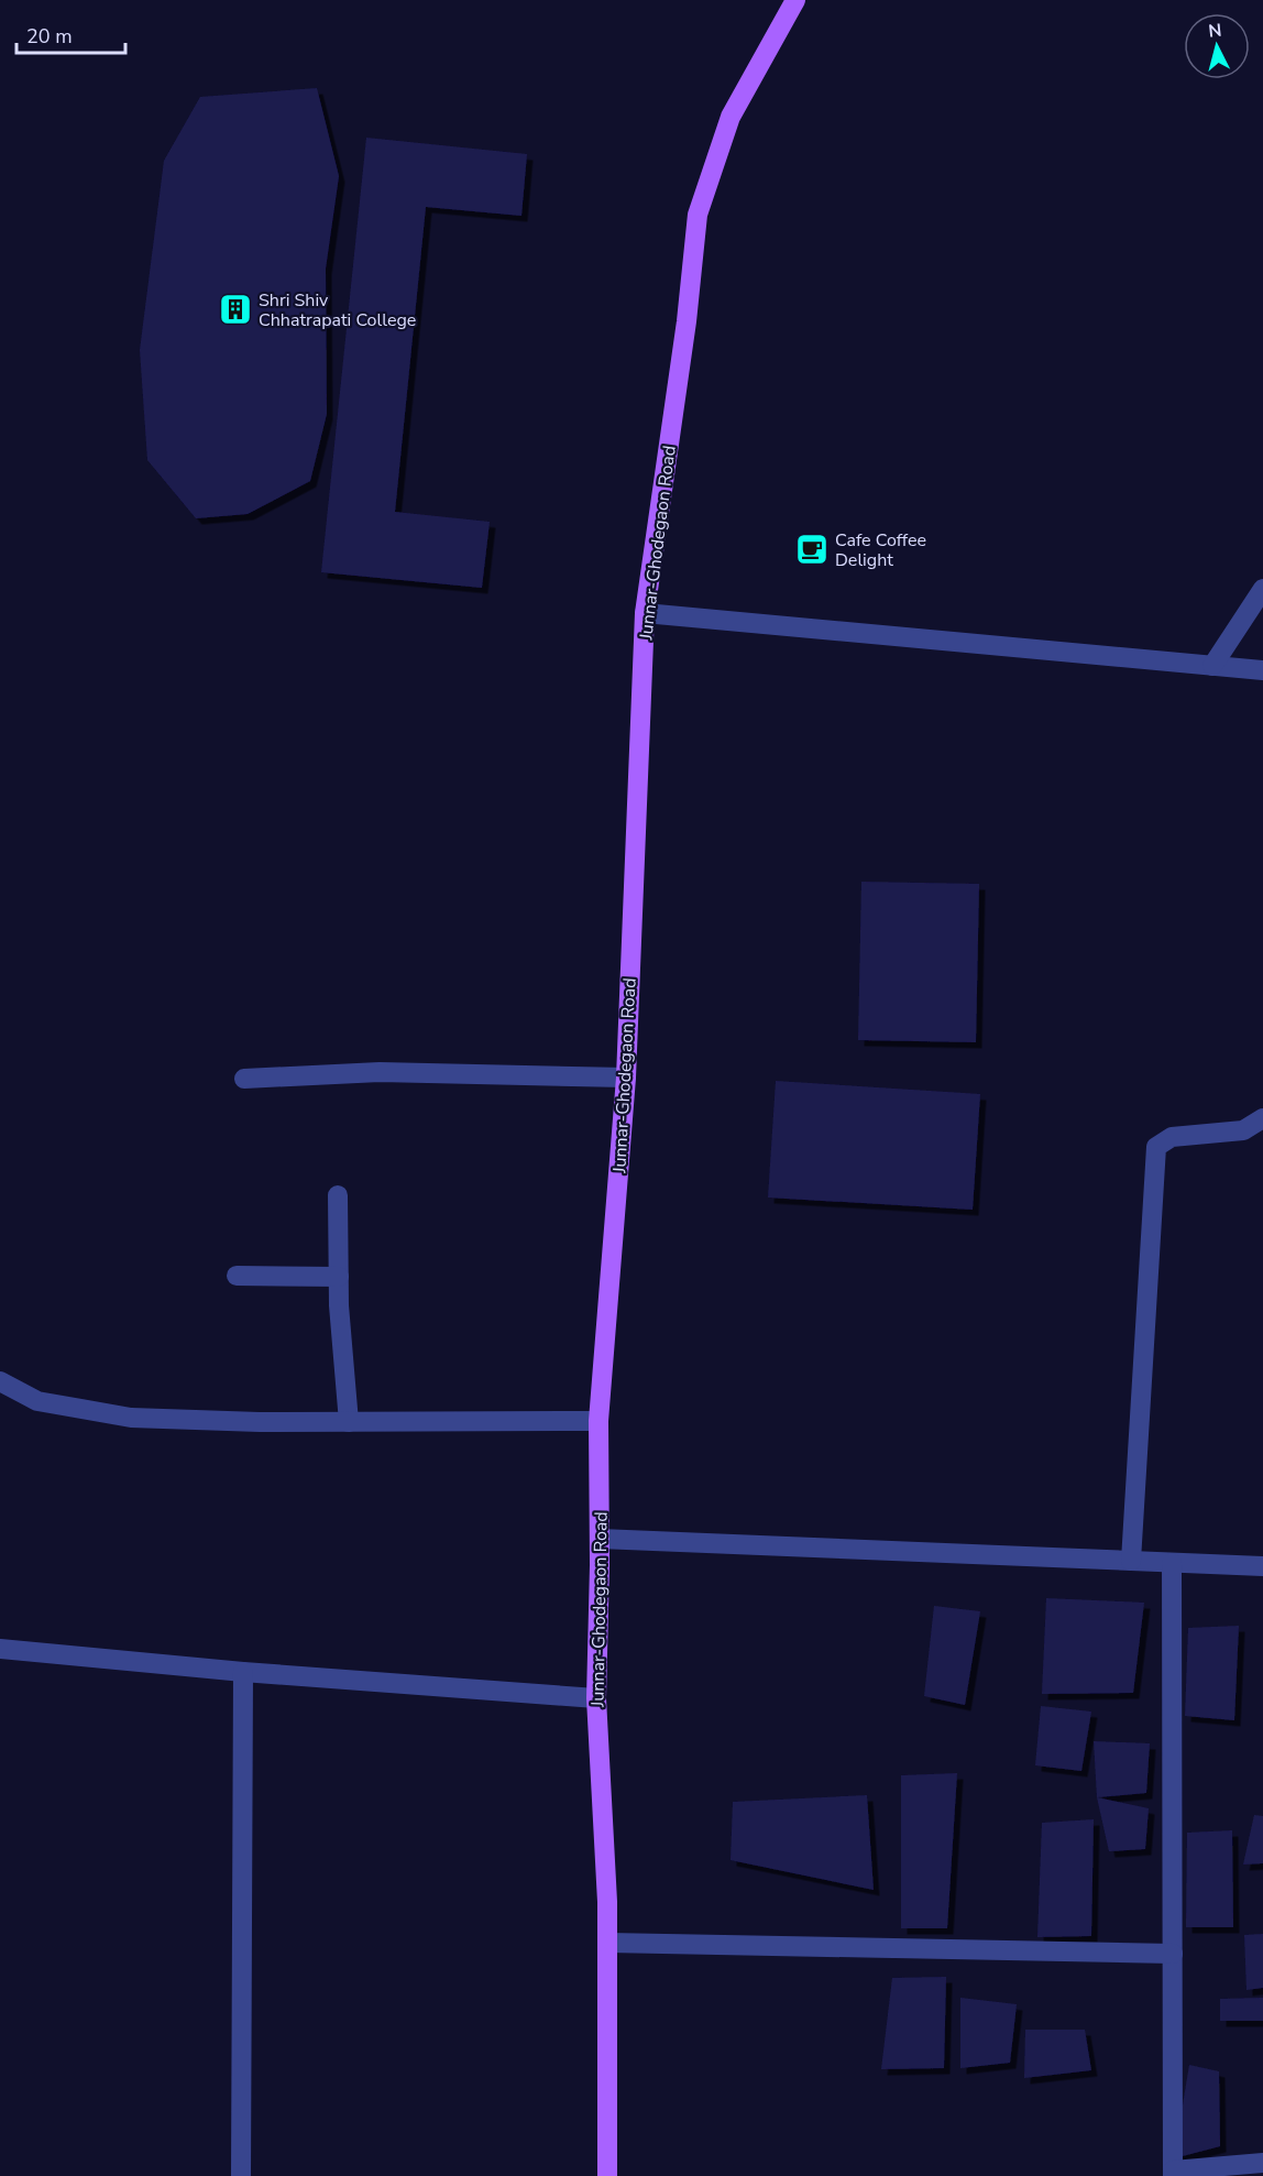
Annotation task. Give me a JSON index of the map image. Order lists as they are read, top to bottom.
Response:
{
  "streets": {
    "main road": ["Junnar-Ghodegaon Road"]
  },
  "places": {
    "building": ["Shri Shiv Chhatrapati College"],
    "cafe": ["Cafe Coffee Delight"]
  },
  "scale_bar": "20 m",
  "north": "top"
}
